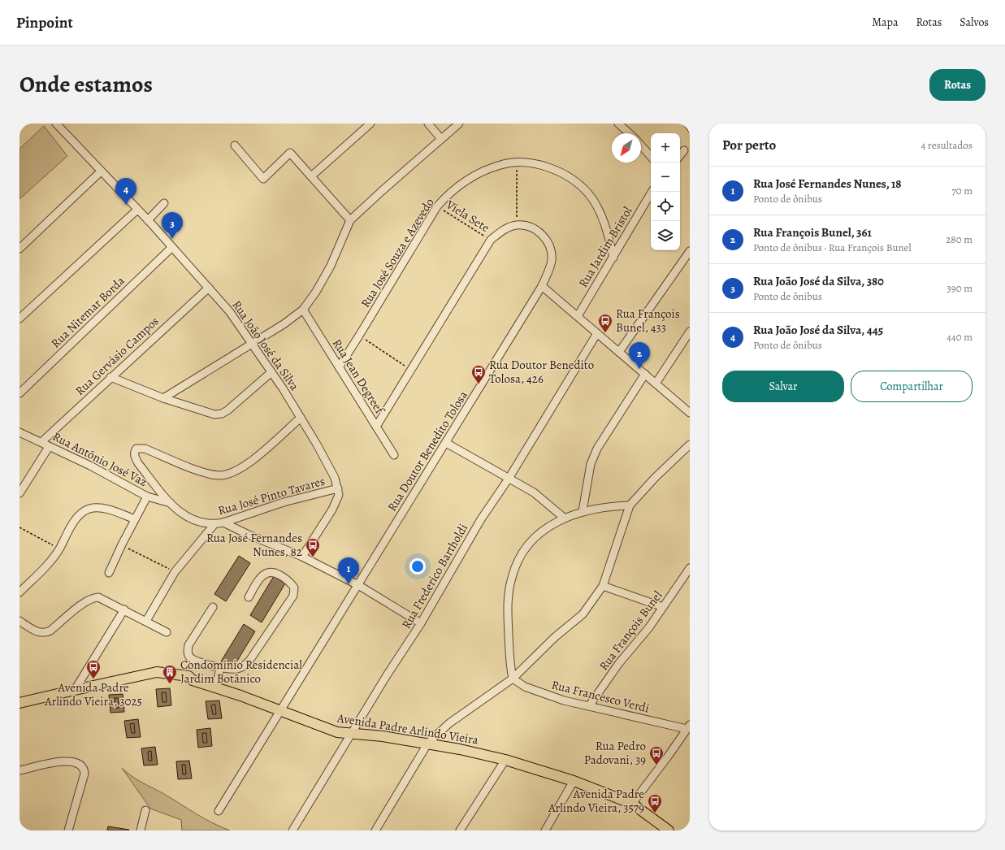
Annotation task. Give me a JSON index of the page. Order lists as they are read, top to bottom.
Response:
{
  "streets": {
    "main road": ["Avenida Padre Arlindo Vieira"],
    "street": [
      "Rua Jardim Bristol",
      "Rua José Souza e Azevedo",
      "Rua Nitemar Borda",
      "Rua João José da Silva",
      "Rua Gervásio Campos",
      "Rua Jean Degreef",
      "Rua Doutor Benedito Tolosa",
      "Rua Antônio José Vaz",
      "Rua José Pinto Tavares",
      "Rua Frederico Bartholdi",
      "Rua François Bunel",
      "Rua Francesco Verdi"
    ],
    "path": ["Viela Sete"]
  },
  "crossings": [
    ["Viela Sete", "Rua José Souza e Azevedo"],
    ["Rua Jardim Bristol", "Rua José Souza e Azevedo"],
    ["Rua José Souza e Azevedo", "Rua Jean Degreef"],
    ["Rua Nitemar Borda", "Rua João José da Silva"],
    ["Rua João José da Silva", "Rua Gervásio Campos"],
    ["Rua João José da Silva", "Rua José Pinto Tavares"],
    ["Rua Gervásio Campos", "Rua Antônio José Vaz"],
    ["Rua Doutor Benedito Tolosa", "Avenida Padre Arlindo Vieira"],
    ["Rua Antônio José Vaz", "Rua José Pinto Tavares"],
    ["Rua Frederico Bartholdi", "Avenida Padre Arlindo Vieira"],
    ["Rua François Bunel", "Rua Francesco Verdi"]
  ],
  "places": {
    "bus stop": [
      "Rua François Bunel, 433",
      "Rua Doutor Benedito Tolosa, 426",
      "Rua José Fernandes Nunes, 82",
      "Avenida Padre Arlindo Vieira, 3025",
      "Rua Pedro Padovani, 39",
      "Avenida Padre Arlindo Vieira, 3579"
    ],
    "building": ["Condomínio Residencial Jardim Botânico"]
  },
  "north": "bottom left",
  "page": {
    "header": "Pinpoint",
    "nav": ["Mapa", "Rotas", "Salvos"],
    "title": "Onde estamos",
    "buttons": [
      "Rotas",
      ["Salvar", "Compartilhar"]
    ],
    "heading": ["Por perto", "4 resultados"],
    "map_buttons": ["+", "−"],
    "list": [
      {
        "mark": "1",
        "name": "Rua José Fernandes Nunes, 18",
        "note": "Ponto de ônibus",
        "value": "70 m"
      },
      {
        "mark": "2",
        "name": "Rua François Bunel, 361",
        "note": "Ponto de ônibus · Rua François Bunel",
        "value": "280 m"
      },
      {
        "mark": "3",
        "name": "Rua João José da Silva, 380",
        "note": "Ponto de ônibus",
        "value": "390 m"
      },
      {
        "mark": "4",
        "name": "Rua João José da Silva, 445",
        "note": "Ponto de ônibus",
        "value": "440 m"
      }
    ],
    "pins": [
      "4",
      "3",
      "2",
      "1"
    ]
  }
}
